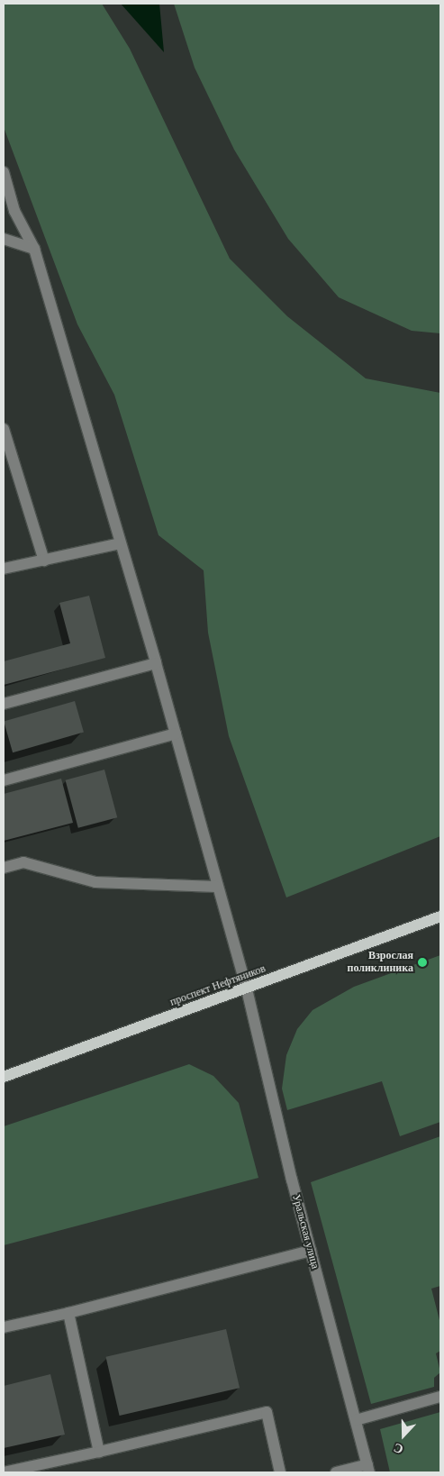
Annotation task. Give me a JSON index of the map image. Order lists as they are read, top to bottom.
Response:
{
  "streets": {
    "main road": ["проспект Нефтяников"],
    "street": ["Уральская улица"]
  },
  "crossings": [
    ["проспект Нефтяников", "Уральская улица"]
  ],
  "places": ["Взрослая поликлиника"],
  "north": "bottom"
}
